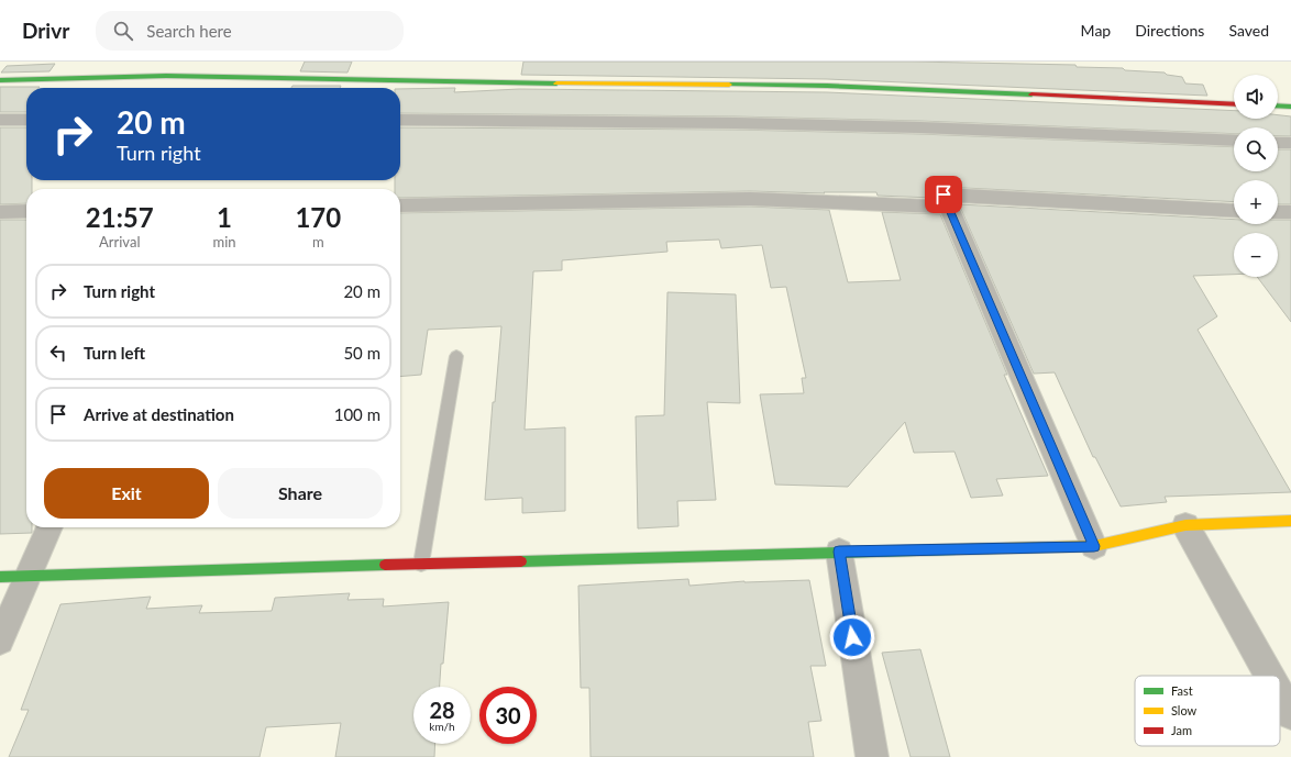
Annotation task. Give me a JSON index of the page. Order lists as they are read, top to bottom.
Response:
{
  "legend": ["Fast", "Slow", "Jam"],
  "page": {
    "header": "Drivr",
    "search": "Search here",
    "nav": ["Map", "Directions", "Saved"],
    "map_buttons": ["+", "−"],
    "turn": ["20 m", "Turn right"],
    "eta": [
      "21:57",
      "Arrival",
      "1",
      "min",
      "170",
      "m"
    ],
    "list": [
      {
        "name": "Turn right",
        "value": "20 m"
      },
      {
        "name": "Turn left",
        "value": "50 m"
      },
      {
        "name": "Arrive at destination",
        "value": "100 m"
      }
    ],
    "buttons": ["Exit", "Share"],
    "speed": "28 km/h",
    "limit": "30"
  }
}
